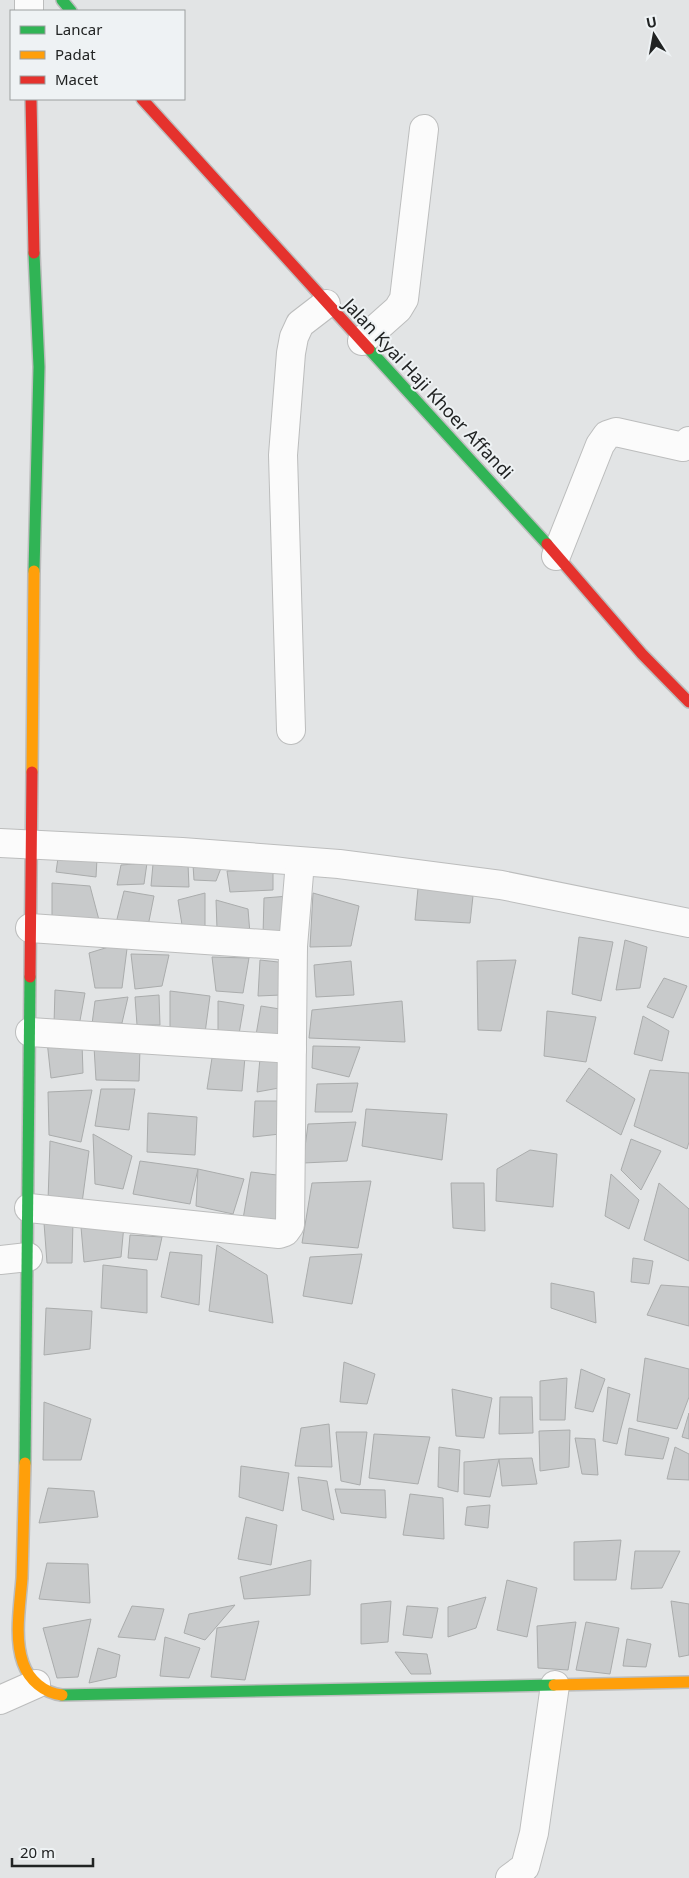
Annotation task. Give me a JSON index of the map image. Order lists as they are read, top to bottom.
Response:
{
  "streets": {
    "street": ["Jalan Kyai Haji Khoer Affandi"]
  },
  "legend": ["Lancar", "Padat", "Macet"],
  "scale_bar": "20 m",
  "north": "top"
}
